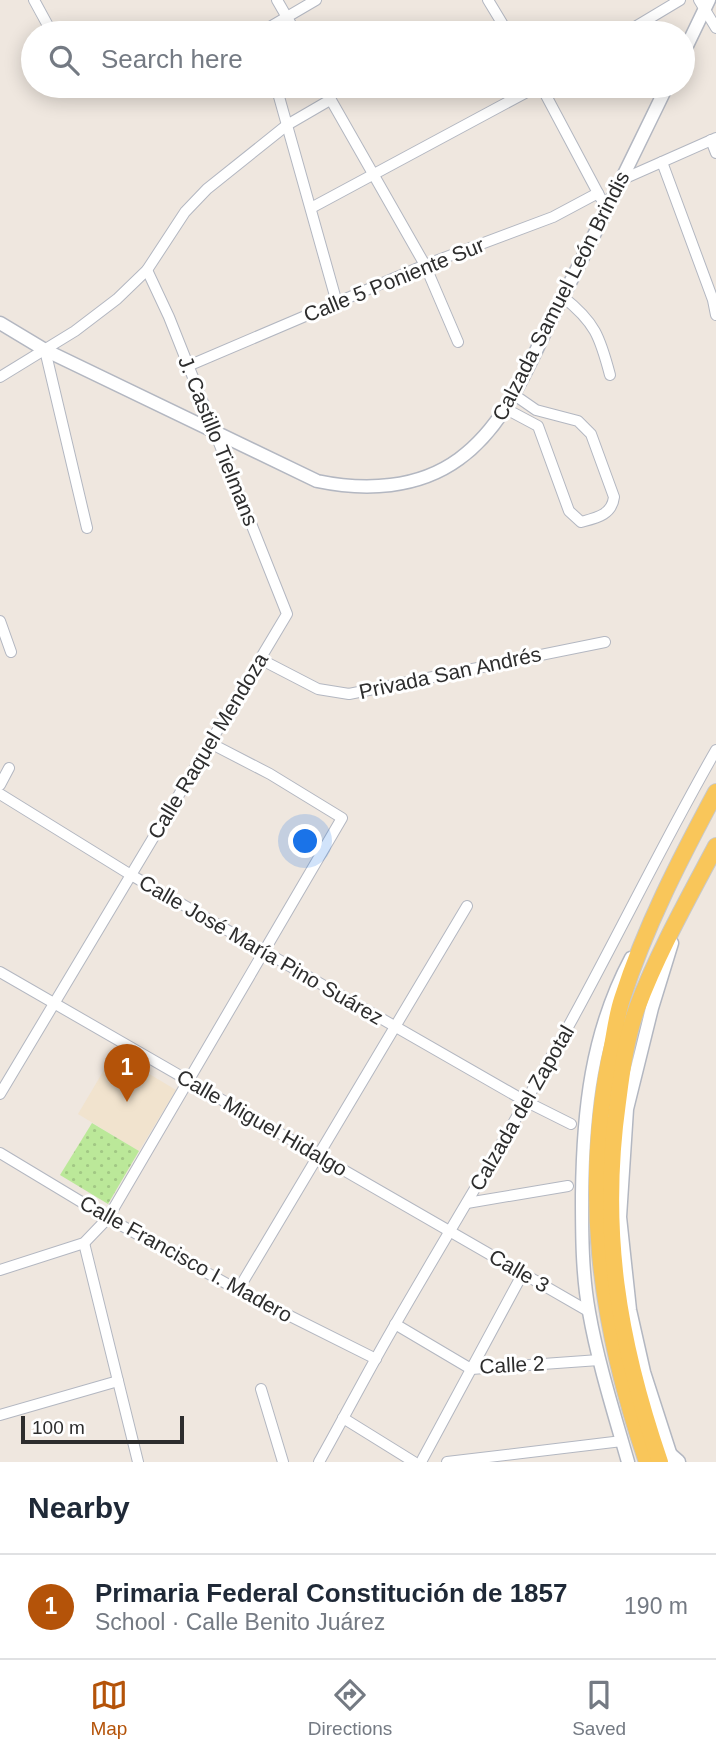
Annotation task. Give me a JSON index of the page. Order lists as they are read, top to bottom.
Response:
{
  "streets": {
    "street": [
      "Calle 5 Poniente Sur",
      "Calzada Samuel León Brindis",
      "J. Castillo Tielmans",
      "Privada San Andrés",
      "Calle Raquel Mendoza",
      "Calle José María Pino Suárez",
      "Calzada del Zapotal",
      "Calle Miguel Hidalgo",
      "Calle Francisco I. Madero",
      "Calle 3",
      "Calle 2"
    ]
  },
  "crossings": [
    ["Calle 5 Poniente Sur", "J. Castillo Tielmans"],
    ["Calzada Samuel León Brindis", "J. Castillo Tielmans"],
    ["J. Castillo Tielmans", "Calle Raquel Mendoza"],
    ["Privada San Andrés", "Calle Raquel Mendoza"],
    ["Calle Raquel Mendoza", "Calle José María Pino Suárez"],
    ["Calle Raquel Mendoza", "Calle Miguel Hidalgo"],
    ["Calle José María Pino Suárez", "Calzada del Zapotal"],
    ["Calzada del Zapotal", "Calle Miguel Hidalgo"],
    ["Calzada del Zapotal", "Calle Francisco I. Madero"],
    ["Calzada del Zapotal", "Calle 3"],
    ["Calzada del Zapotal", "Calle 2"],
    ["Calle Miguel Hidalgo", "Calle 3"]
  ],
  "scale_bar": "100 m",
  "page": {
    "search": "Search here",
    "pins": "1",
    "scale": "100 m",
    "heading": "Nearby",
    "list": [
      {
        "mark": "1",
        "name": "Primaria Federal Constitución de 1857",
        "note": "School · Calle Benito Juárez",
        "value": "190 m"
      }
    ],
    "nav": ["Map", "Directions", "Saved"]
  }
}
